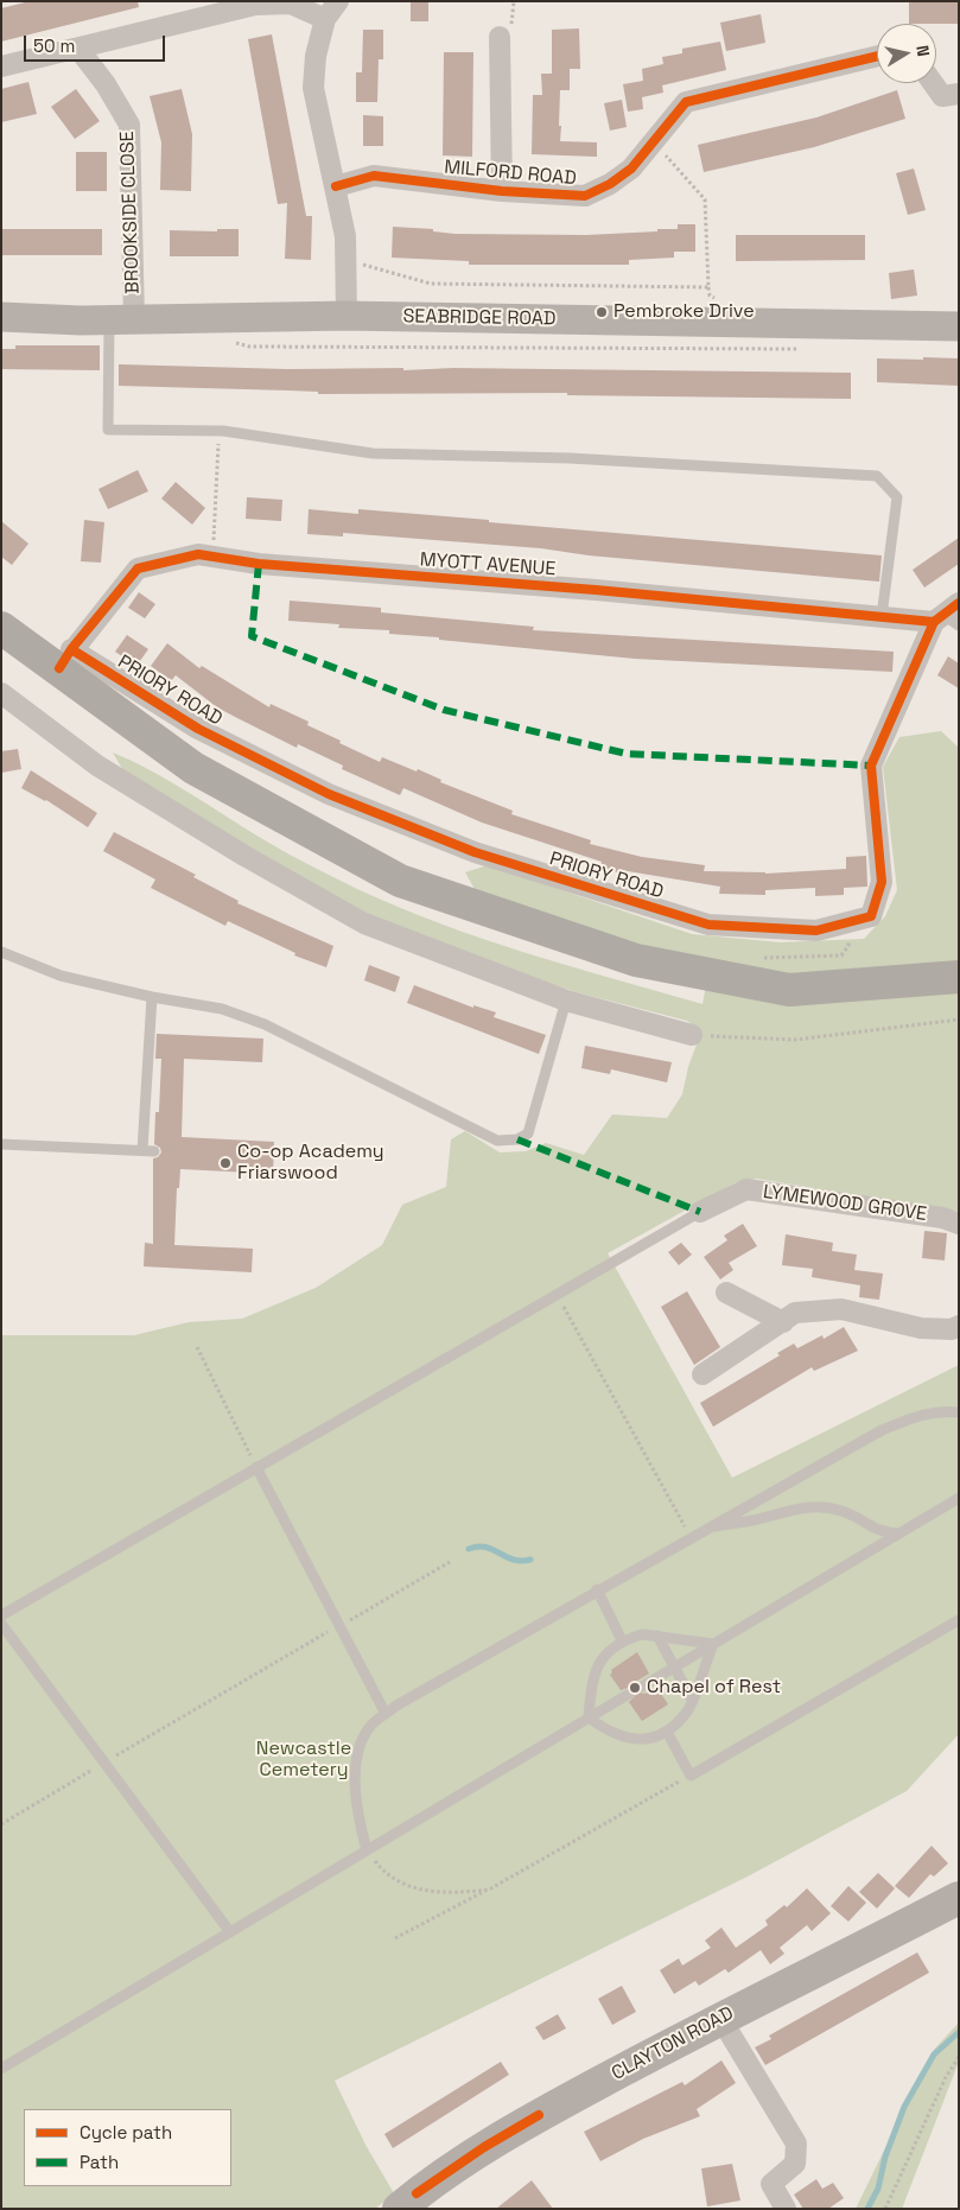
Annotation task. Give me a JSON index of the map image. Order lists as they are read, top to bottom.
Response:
{
  "streets": {
    "highway": ["PRIORY ROAD"],
    "main road": ["SEABRIDGE ROAD", "CLAYTON ROAD"],
    "street": [
      "MILFORD ROAD",
      "BROOKSIDE CLOSE",
      "MYOTT AVENUE",
      "LYMEWOOD GROVE"
    ]
  },
  "crossings": [
    ["BROOKSIDE CLOSE", "SEABRIDGE ROAD"],
    ["MYOTT AVENUE", "PRIORY ROAD"]
  ],
  "parks": ["Newcastle Cemetery"],
  "places": ["Pembroke Drive", "Co-op Academy Friarswood", "Chapel of Rest"],
  "legend": ["Cycle path", "Path"],
  "scale_bar": "50 m",
  "north": "right"
}
